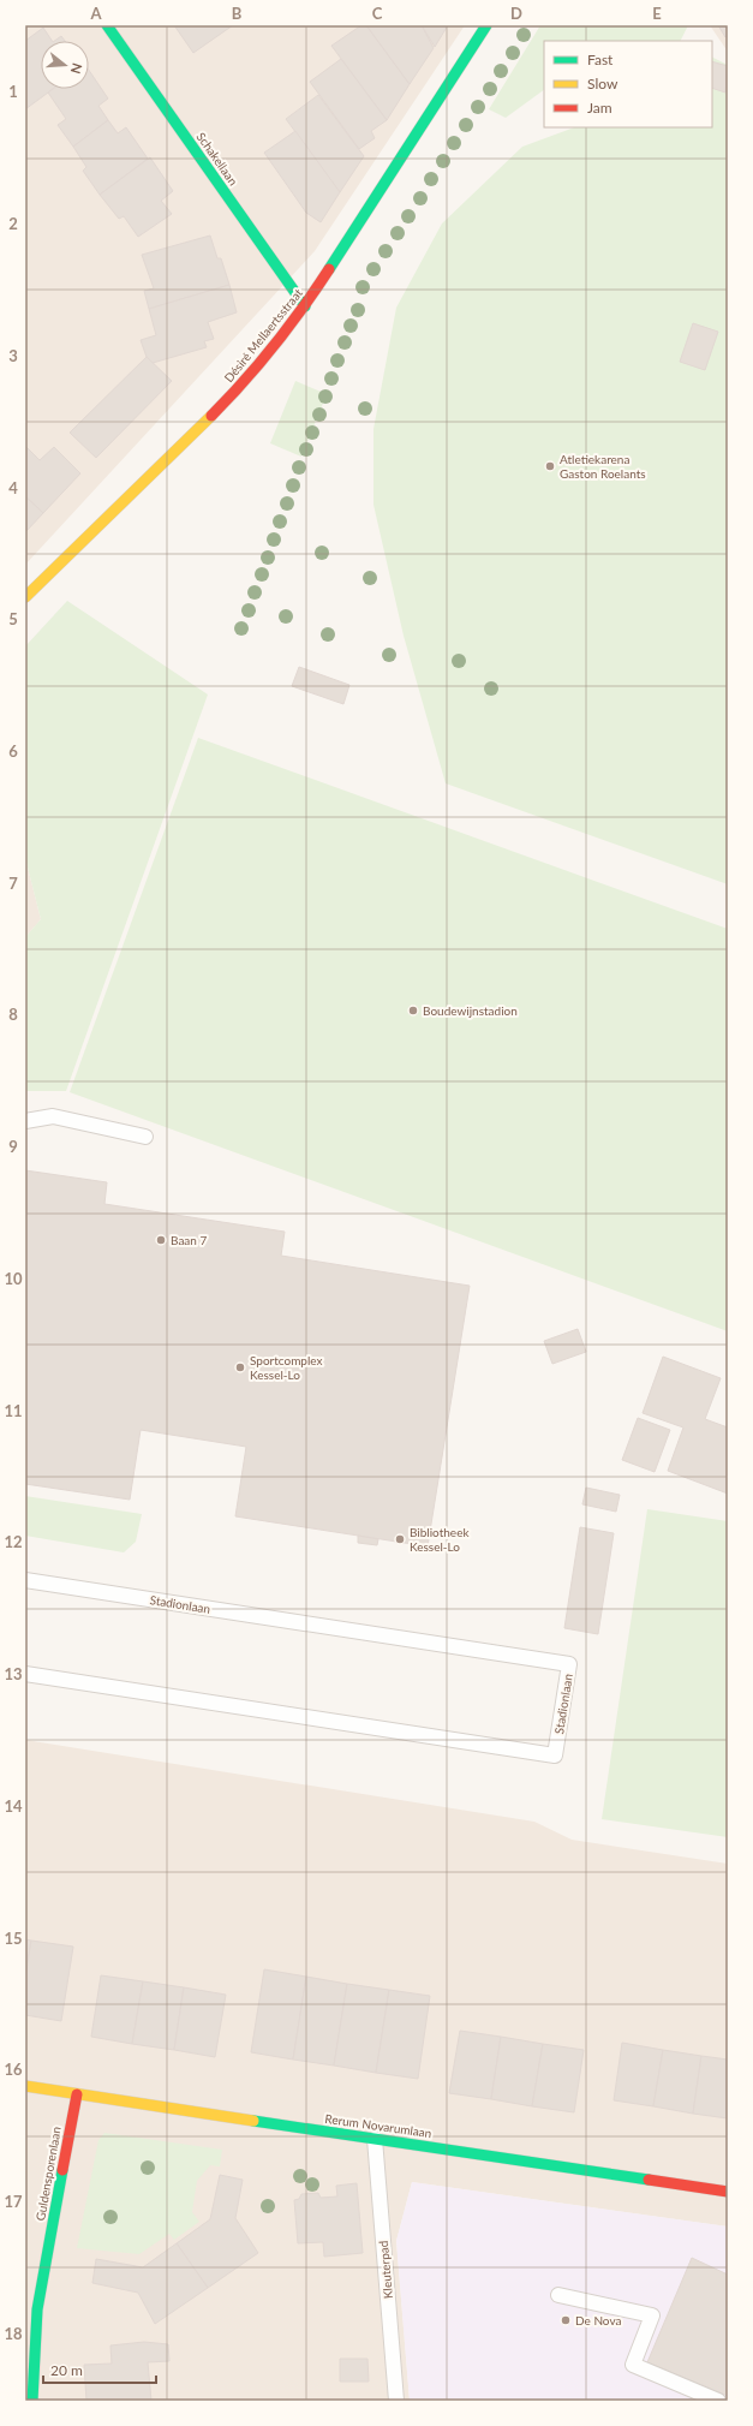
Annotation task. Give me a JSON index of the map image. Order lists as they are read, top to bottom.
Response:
{
  "streets": {
    "street": [
      "Schakellaan",
      "Désiré Mellaertsstraat",
      "Rerum Novarumlaan",
      "Guldensporenlaan"
    ],
    "lane": ["Stadionlaan", "Kleuterpad"]
  },
  "crossings": [
    ["Schakellaan", "Désiré Mellaertsstraat"],
    ["Rerum Novarumlaan", "Guldensporenlaan"],
    ["Rerum Novarumlaan", "Kleuterpad"]
  ],
  "places": [
    "Atletiekarena Gaston Roelants",
    "Boudewijnstadion",
    "Baan 7",
    "Sportcomplex Kessel-Lo",
    "Bibliotheek Kessel-Lo",
    "De Nova"
  ],
  "legend": ["Fast", "Slow", "Jam"],
  "scale_bar": "20 m",
  "north": "right",
  "grid": {
    "columns": [
      "A",
      "B",
      "C",
      "D",
      "E"
    ],
    "rows": [
      "1",
      "2",
      "3",
      "4",
      "5",
      "6",
      "7",
      "8",
      "9",
      "10",
      "11",
      "12",
      "13",
      "14",
      "15",
      "16",
      "17",
      "18"
    ]
  }
}
